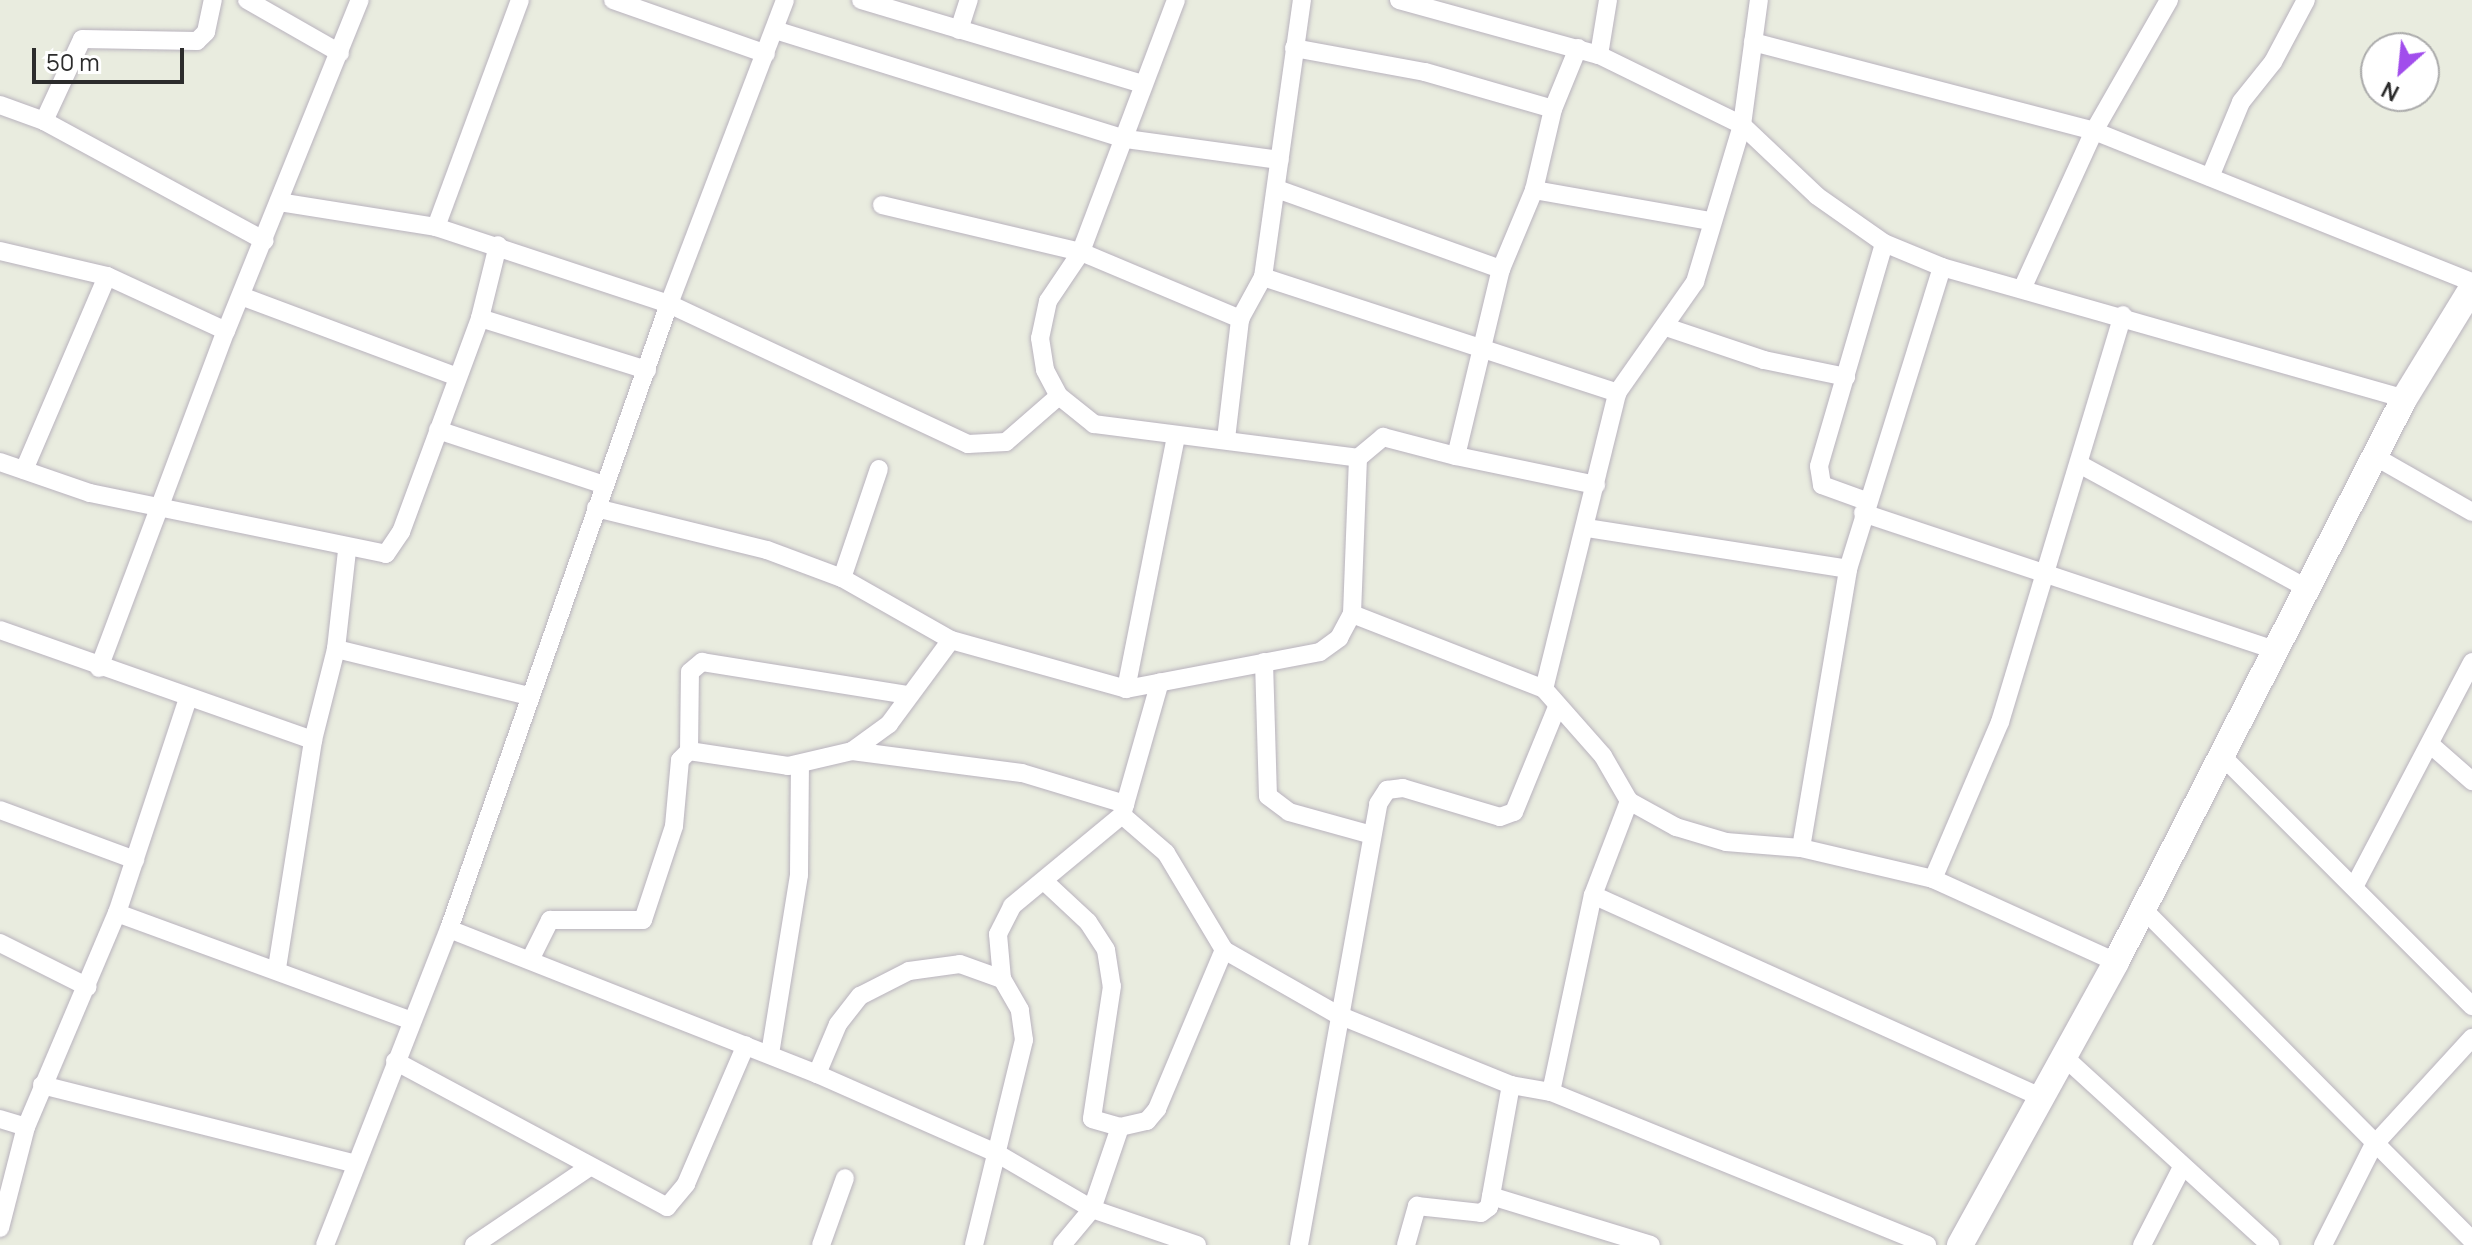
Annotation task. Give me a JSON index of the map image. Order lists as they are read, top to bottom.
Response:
{
  "scale_bar": "50 m",
  "north": "bottom left"
}
